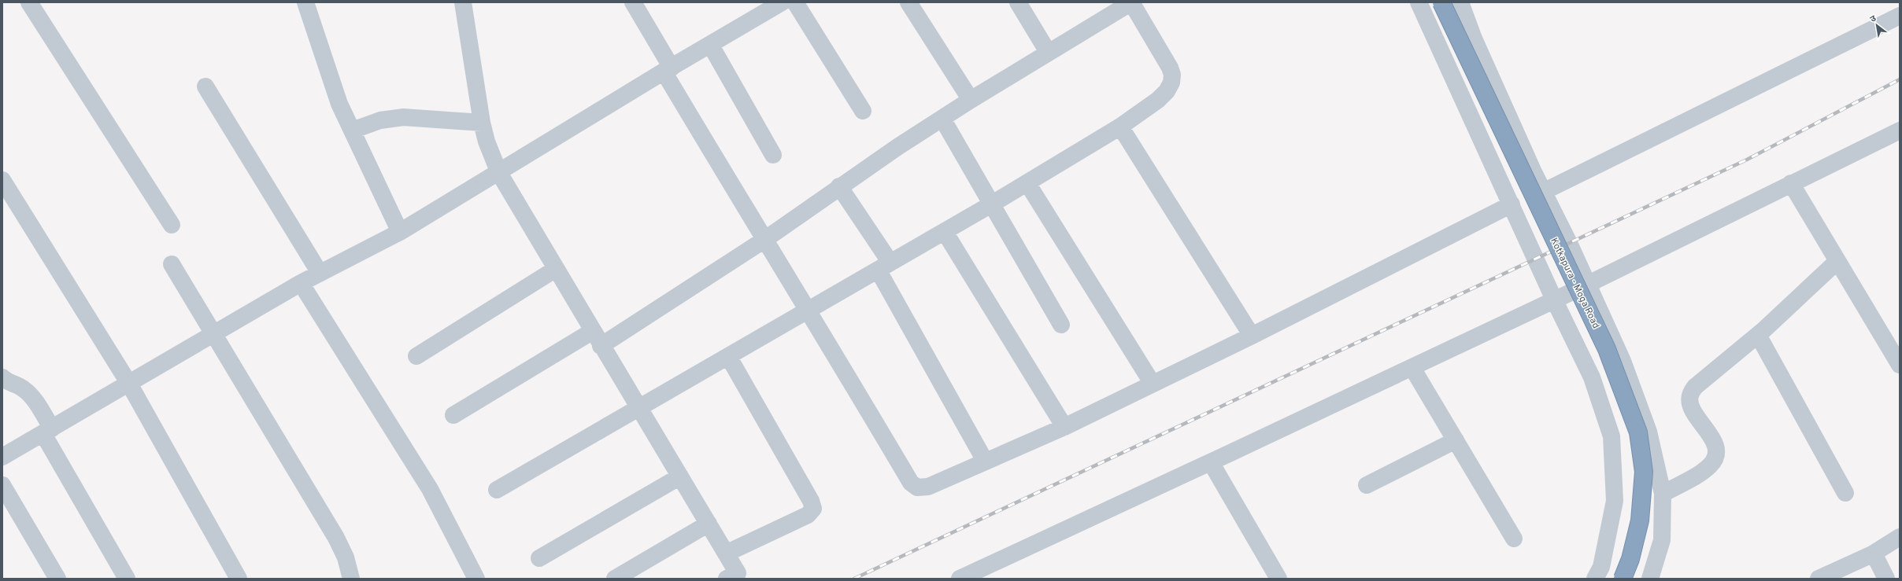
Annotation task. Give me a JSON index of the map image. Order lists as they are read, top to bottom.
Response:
{
  "streets": {
    "highway": ["Kotkapura - Moga Road"]
  },
  "north": "top left"
}
